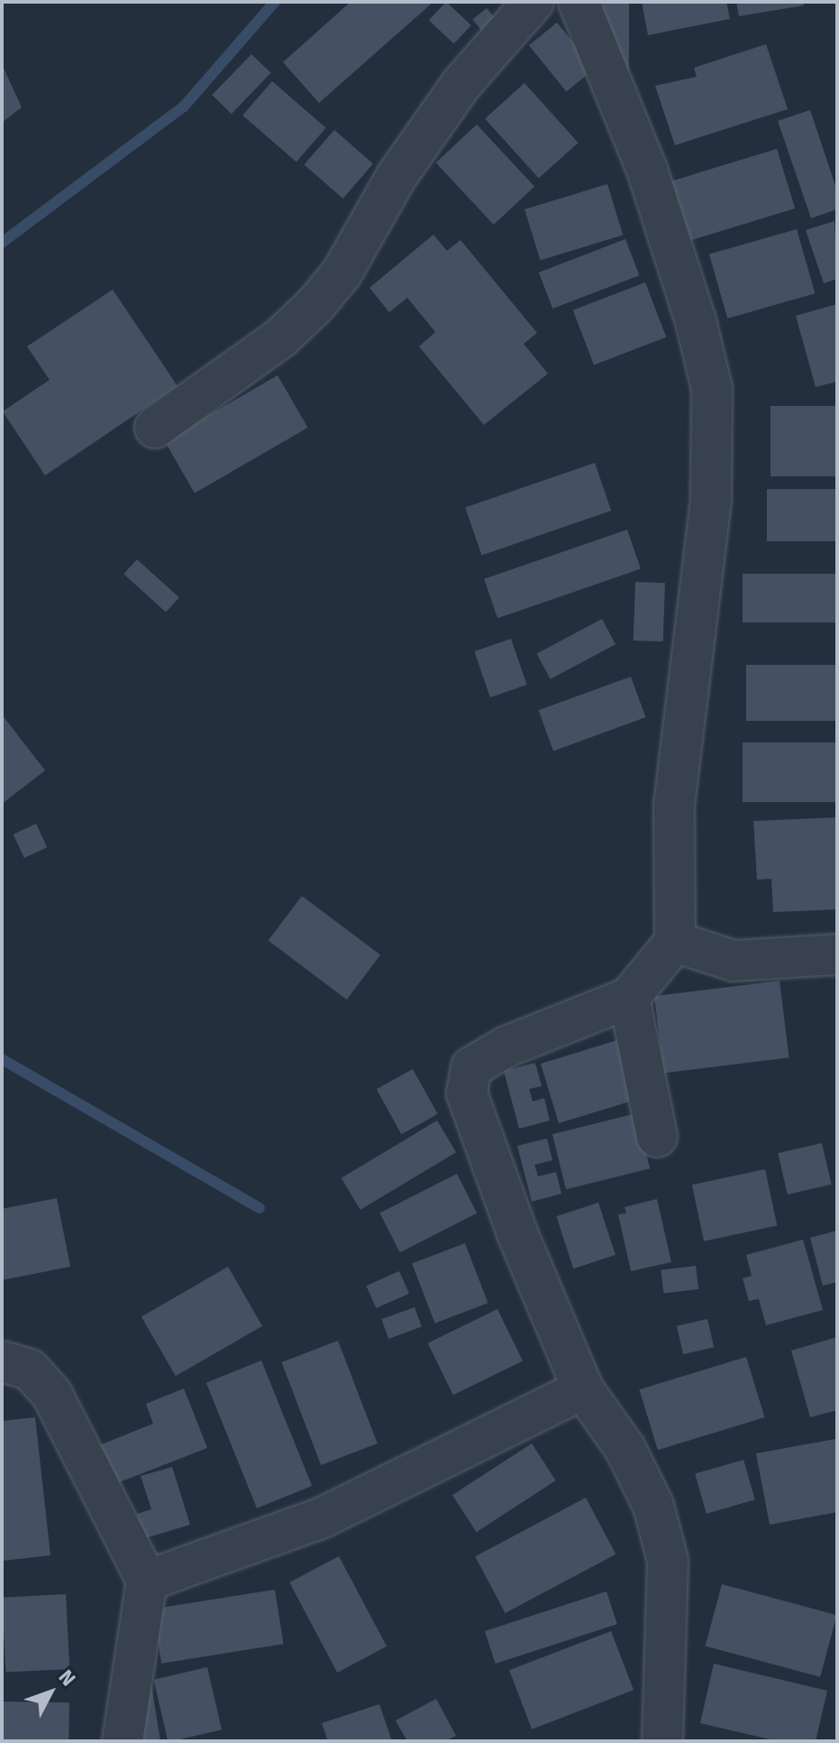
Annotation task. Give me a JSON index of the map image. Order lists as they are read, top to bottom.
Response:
{
  "north": "top right"
}
